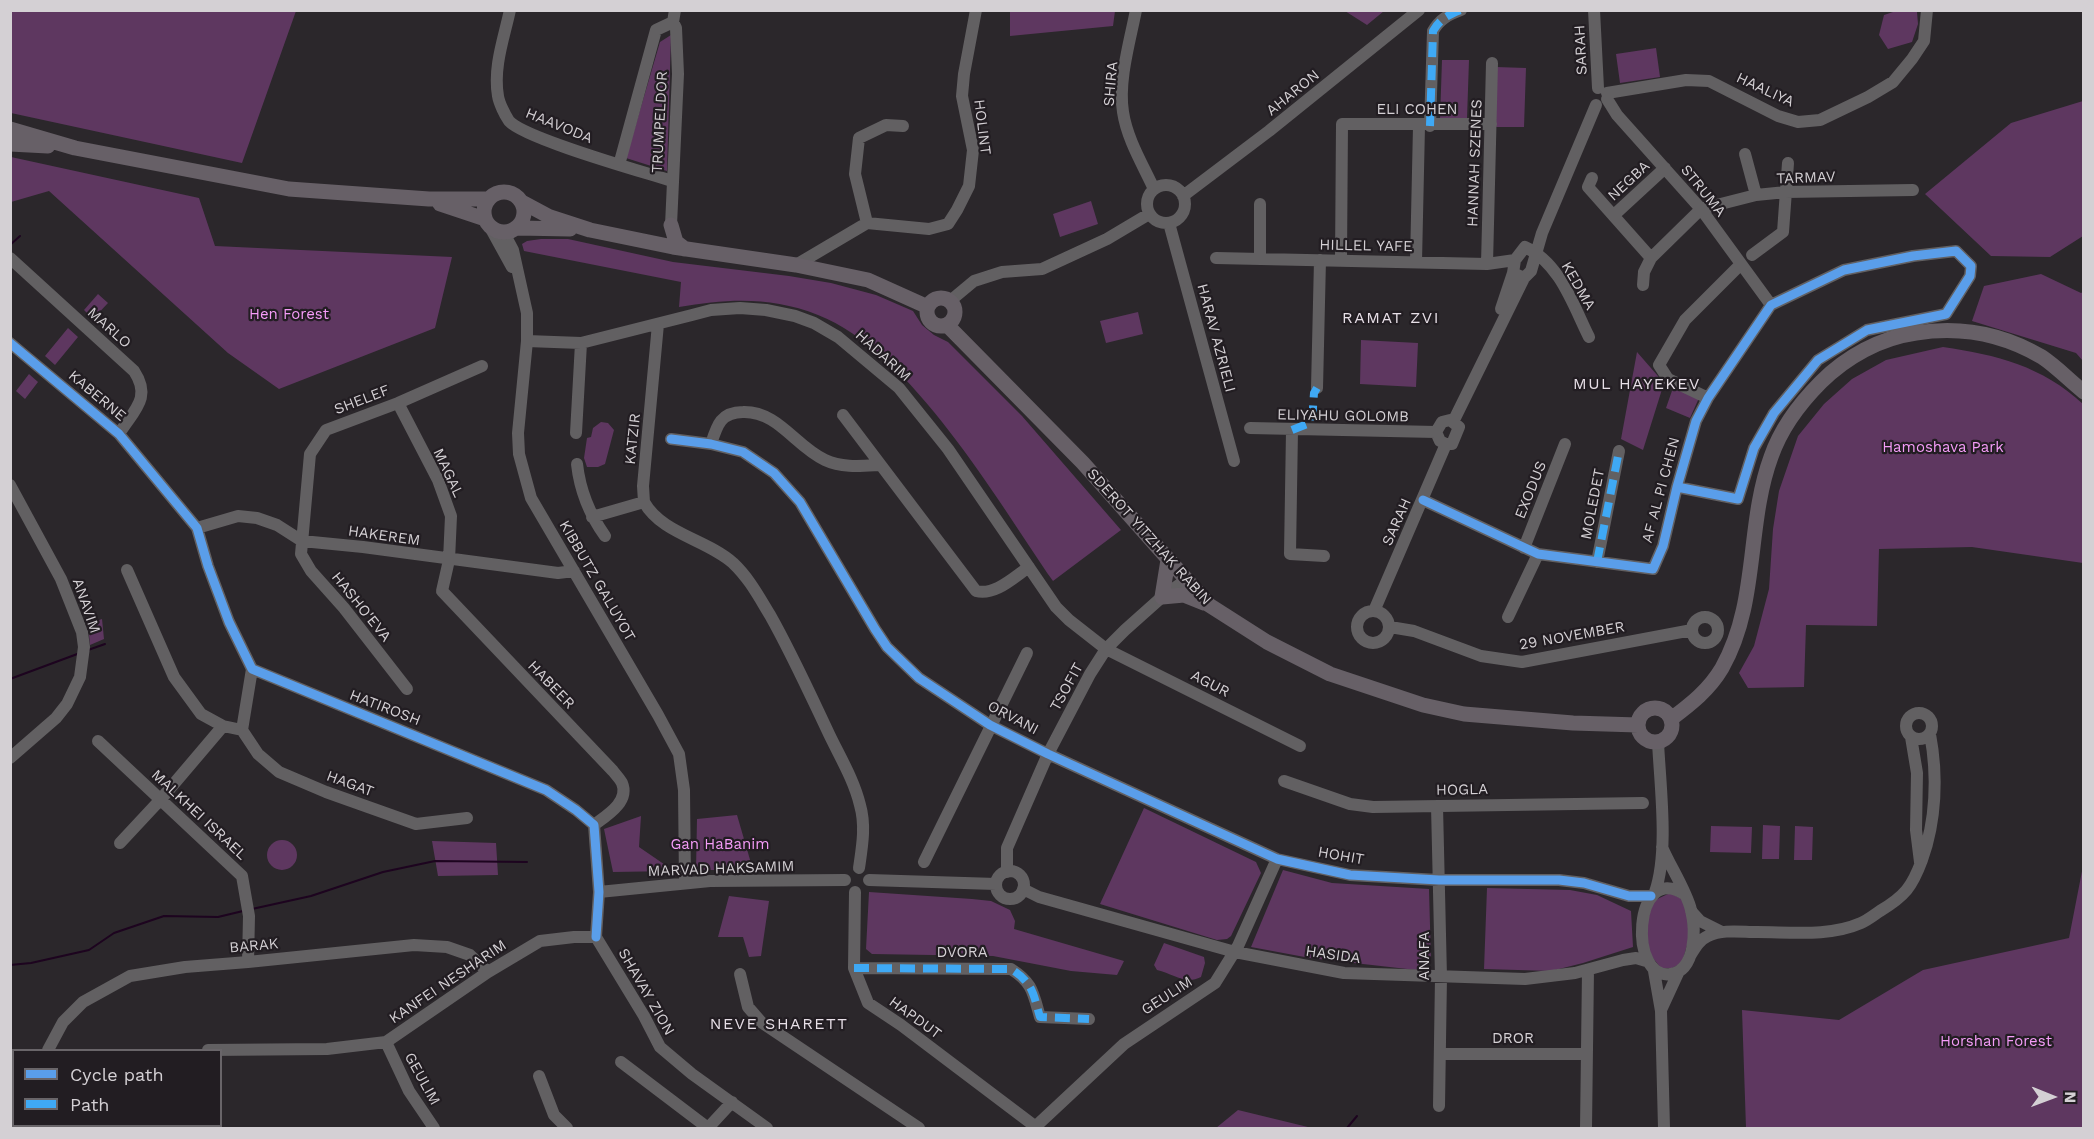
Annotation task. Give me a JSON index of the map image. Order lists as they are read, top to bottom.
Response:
{
  "streets": {
    "main road": ["SDEROT YITZHAK RABIN"],
    "street": [
      "SARAH",
      "SHIRA",
      "HAALIYA",
      "AHARON",
      "ELI COHEN",
      "TRUMPELDOR",
      "HAAVODA",
      "HOLINT",
      "HANNAH SZENES",
      "TARMAV",
      "NEGBA",
      "STRUMA",
      "HILLEL YAFE",
      "KEDMA",
      "MARLO",
      "HARAV AZRIELI",
      "HADARIM",
      "KABERNE",
      "SHELEF",
      "ELIYAHU GOLOMB",
      "KATZIR",
      "MAGAL",
      "EXODUS",
      "AF AL PI CHEN",
      "MOLEDET",
      "HAKEREM",
      "KIBBUTZ GALUYOT",
      "ANAVIM",
      "HASHO'EVA",
      "29 NOVEMBER",
      "AGUR",
      "HABEER",
      "TSOFIT",
      "HATIROSH",
      "ORVANI",
      "HAGAT",
      "HOGLA",
      "MALKHEI ISRAEL",
      "HOHIT",
      "MARVAD HAKSAMIM",
      "BARAK",
      "DVORA",
      "HASIDA",
      "ANAFA",
      "KANFEI NESHARIM",
      "SHAVAY ZION",
      "GEULIM",
      "HAPDUT",
      "DROR"
    ]
  },
  "crossings": [
    ["SARAH", "HAALIYA"],
    ["SARAH", "STRUMA"],
    ["SARAH", "HILLEL YAFE"],
    ["SARAH", "KEDMA"],
    ["SARAH", "ELIYAHU GOLOMB"],
    ["SARAH", "AF AL PI CHEN"],
    ["SARAH", "29 NOVEMBER"],
    ["SHIRA", "AHARON"],
    ["SHIRA", "HARAV AZRIELI"],
    ["HAALIYA", "STRUMA"],
    ["AHARON", "HARAV AZRIELI"],
    ["ELI COHEN", "HANNAH SZENES"],
    ["ELI COHEN", "HILLEL YAFE"],
    ["TRUMPELDOR", "HAAVODA"],
    ["HANNAH SZENES", "HILLEL YAFE"],
    ["TARMAV", "STRUMA"],
    ["NEGBA", "STRUMA"],
    ["STRUMA", "AF AL PI CHEN"],
    ["HILLEL YAFE", "KEDMA"],
    ["MARLO", "KABERNE"],
    ["HADARIM", "KATZIR"],
    ["HADARIM", "KIBBUTZ GALUYOT"],
    ["HADARIM", "AGUR"],
    ["HADARIM", "TSOFIT"],
    ["KABERNE", "HAKEREM"],
    ["SHELEF", "MAGAL"],
    ["SHELEF", "HAKEREM"],
    ["SHELEF", "HASHO'EVA"],
    ["MAGAL", "HAKEREM"],
    ["MAGAL", "HABEER"],
    ["EXODUS", "AF AL PI CHEN"],
    ["AF AL PI CHEN", "MOLEDET"],
    ["HAKEREM", "KIBBUTZ GALUYOT"],
    ["HAKEREM", "HASHO'EVA"],
    ["HAKEREM", "HABEER"],
    ["SDEROT YITZHAK RABIN", "TSOFIT"],
    ["KIBBUTZ GALUYOT", "MARVAD HAKSAMIM"],
    ["AGUR", "TSOFIT"],
    ["HABEER", "HATIROSH"],
    ["TSOFIT", "ORVANI"],
    ["TSOFIT", "HOHIT"],
    ["TSOFIT", "HASIDA"],
    ["ORVANI", "HOHIT"],
    ["HOGLA", "ANAFA"],
    ["MALKHEI ISRAEL", "BARAK"],
    ["HOHIT", "HASIDA"],
    ["HOHIT", "ANAFA"],
    ["HOHIT", "GEULIM"],
    ["MARVAD HAKSAMIM", "HAPDUT"],
    ["BARAK", "KANFEI NESHARIM"],
    ["DVORA", "HAPDUT"],
    ["HASIDA", "ANAFA"],
    ["HASIDA", "GEULIM"],
    ["ANAFA", "DROR"],
    ["KANFEI NESHARIM", "SHAVAY ZION"],
    ["KANFEI NESHARIM", "GEULIM"],
    ["GEULIM", "HAPDUT"]
  ],
  "districts": ["RAMAT ZVI", "MUL HAYEKEV", "NEVE SHARETT"],
  "parks": [
    "Hen Forest",
    "Hamoshava Park",
    "Gan HaBanim",
    "Horshan Forest"
  ],
  "legend": ["Cycle path", "Path"],
  "north": "right"
}
